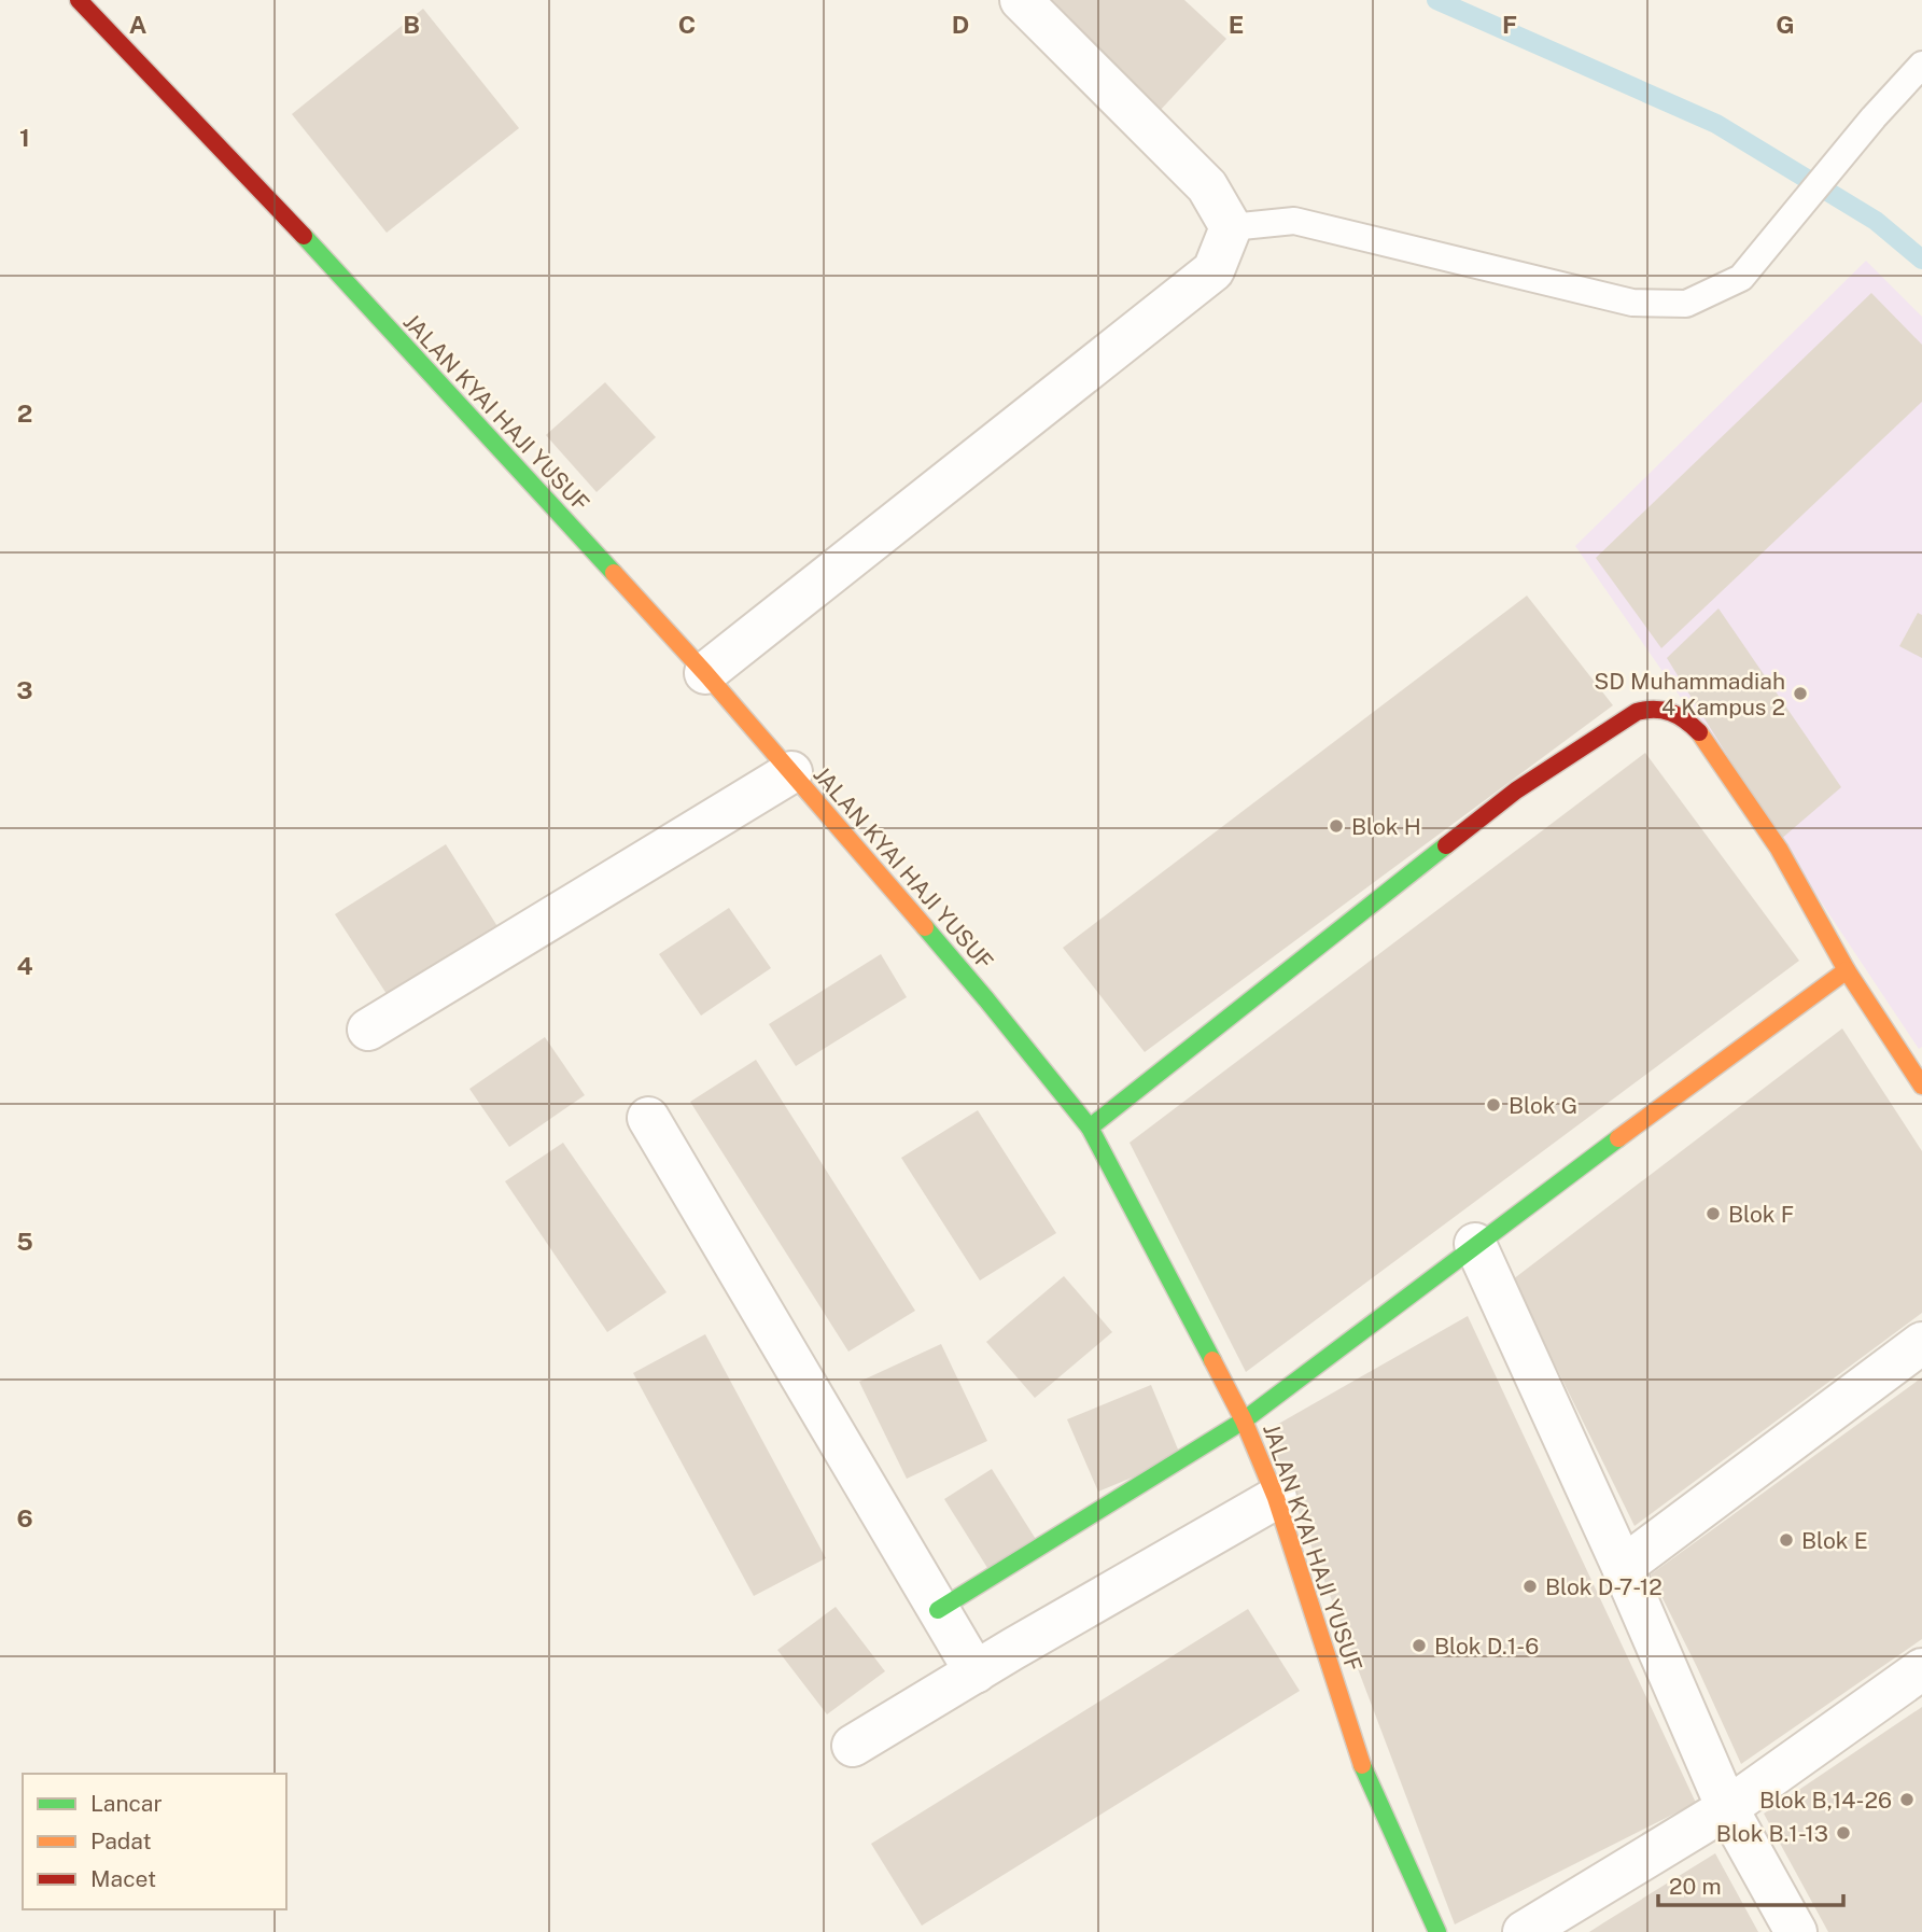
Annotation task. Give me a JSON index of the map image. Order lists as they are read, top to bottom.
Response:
{
  "streets": {
    "street": ["JALAN KYAI HAJI YUSUF"]
  },
  "places": [
    "SD Muhammadiah 4 Kampus 2",
    "Blok H",
    "Blok G",
    "Blok F",
    "Blok E",
    "Blok D-7-12",
    "Blok D.1-6",
    "Blok B,14-26",
    "Blok B.1-13"
  ],
  "legend": ["Lancar", "Padat", "Macet"],
  "scale_bar": "20 m",
  "grid": {
    "columns": [
      "A",
      "B",
      "C",
      "D",
      "E",
      "F",
      "G"
    ],
    "rows": [
      "1",
      "2",
      "3",
      "4",
      "5",
      "6"
    ]
  }
}
